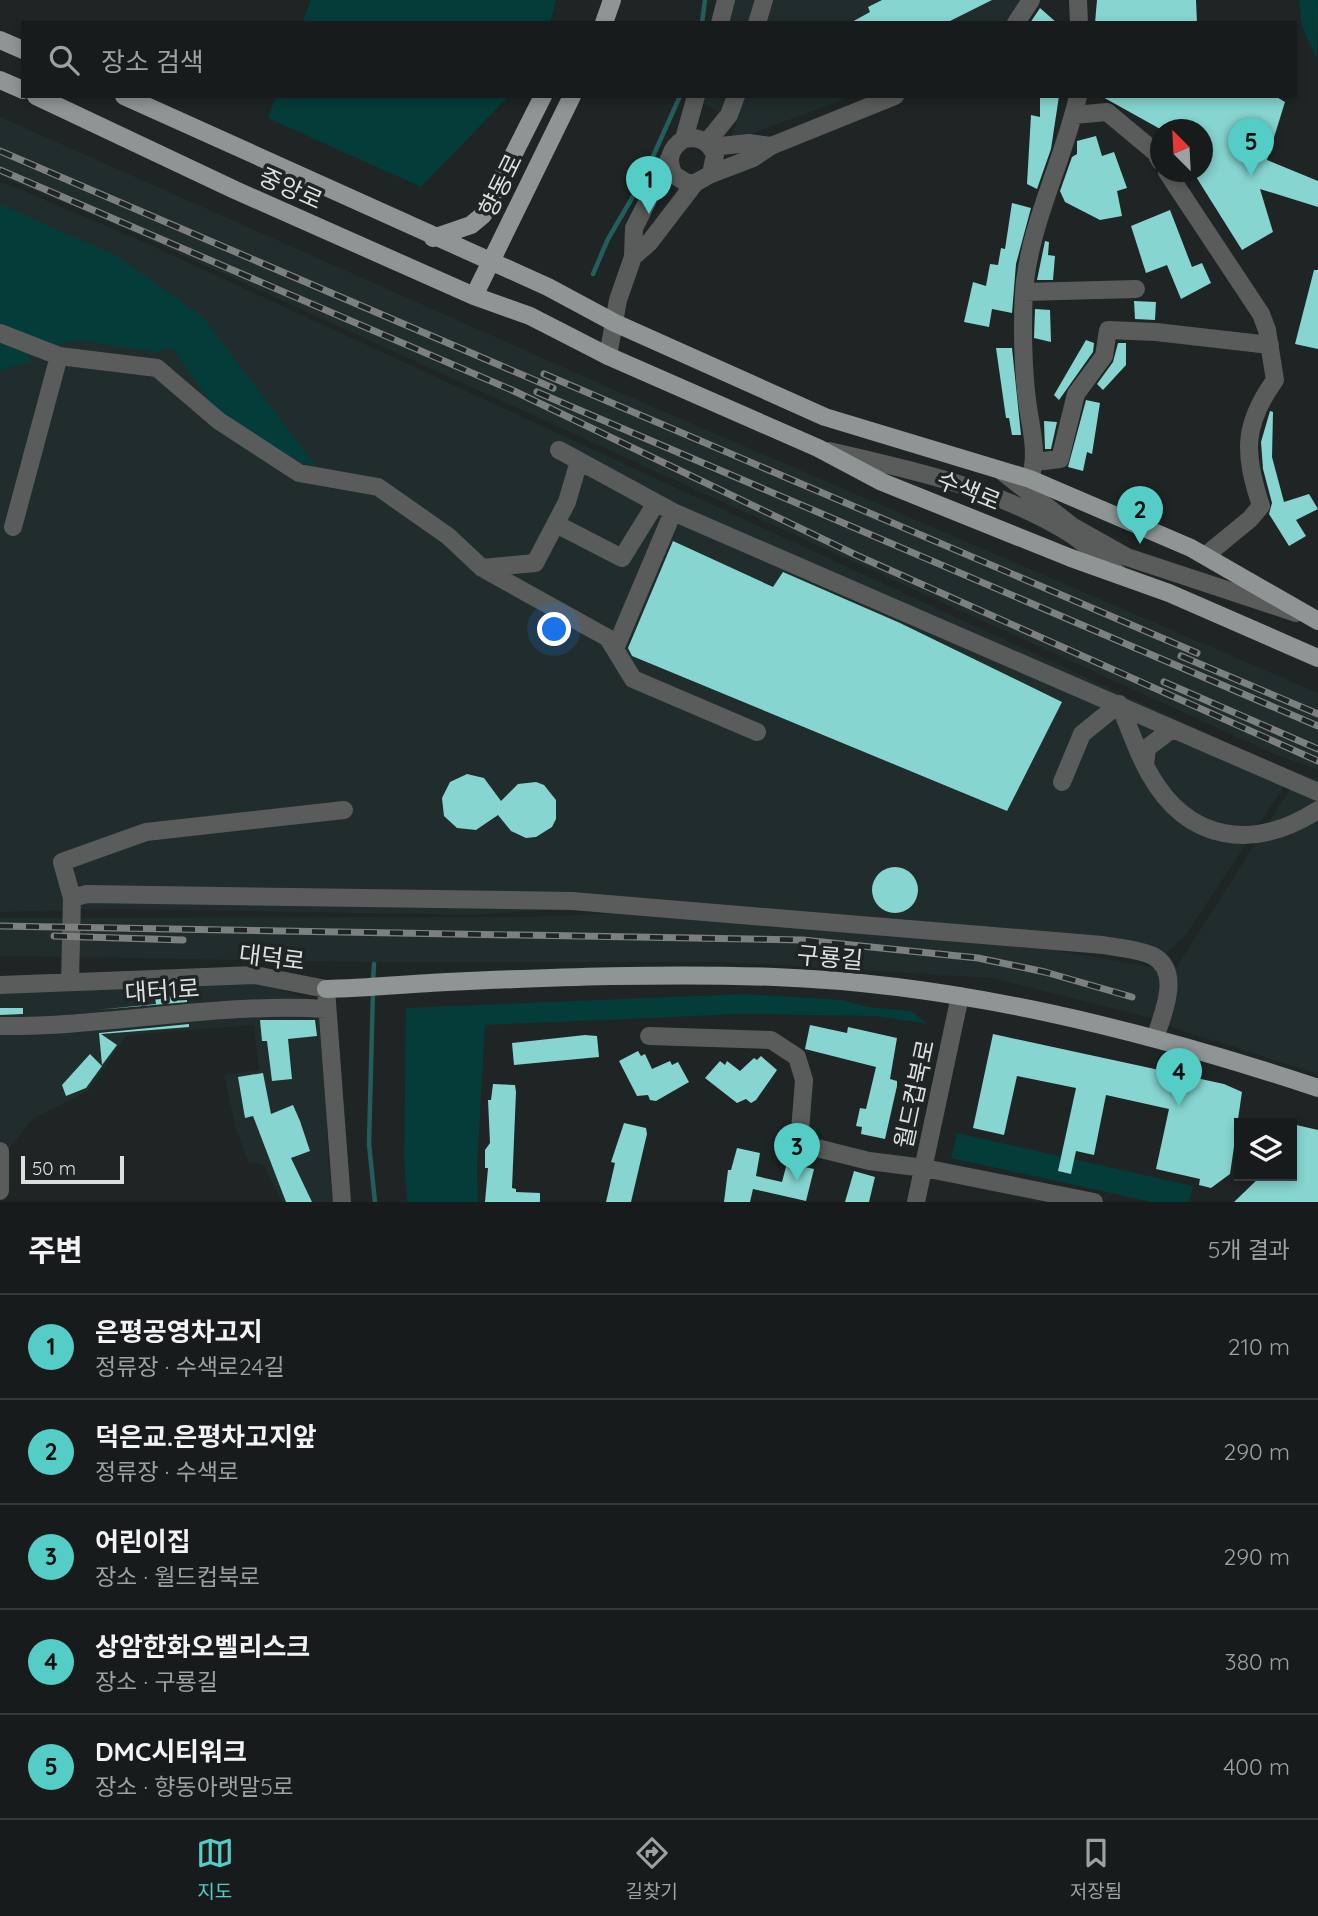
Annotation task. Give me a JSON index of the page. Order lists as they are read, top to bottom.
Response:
{
  "streets": {
    "main road": [
      "향동로",
      "중앙로",
      "수색로",
      "구룡길"
    ],
    "street": ["대덕로", "대터1로", "월드컵북로"]
  },
  "crossings": [
    ["향동로", "중앙로"],
    ["중앙로", "수색로"],
    ["대덕로", "구룡길"],
    ["대덕로", "대터1로"],
    ["구룡길", "월드컵북로"]
  ],
  "scale_bar": "50 m",
  "north": "top left",
  "page": {
    "search": "장소 검색",
    "pins": [
      "5",
      "1",
      "2",
      "4",
      "3"
    ],
    "scale": "50 m",
    "heading": ["주변", "5개 결과"],
    "list": [
      {
        "mark": "1",
        "name": "은평공영차고지",
        "note": "정류장 · 수색로24길",
        "value": "210 m"
      },
      {
        "mark": "2",
        "name": "덕은교.은평차고지앞",
        "note": "정류장 · 수색로",
        "value": "290 m"
      },
      {
        "mark": "3",
        "name": "어린이집",
        "note": "장소 · 월드컵북로",
        "value": "290 m"
      },
      {
        "mark": "4",
        "name": "상암한화오벨리스크",
        "note": "장소 · 구룡길",
        "value": "380 m"
      },
      {
        "mark": "5",
        "name": "DMC시티워크",
        "note": "장소 · 향동아랫말5로",
        "value": "400 m"
      }
    ],
    "nav": ["지도", "길찾기", "저장됨"]
  }
}
